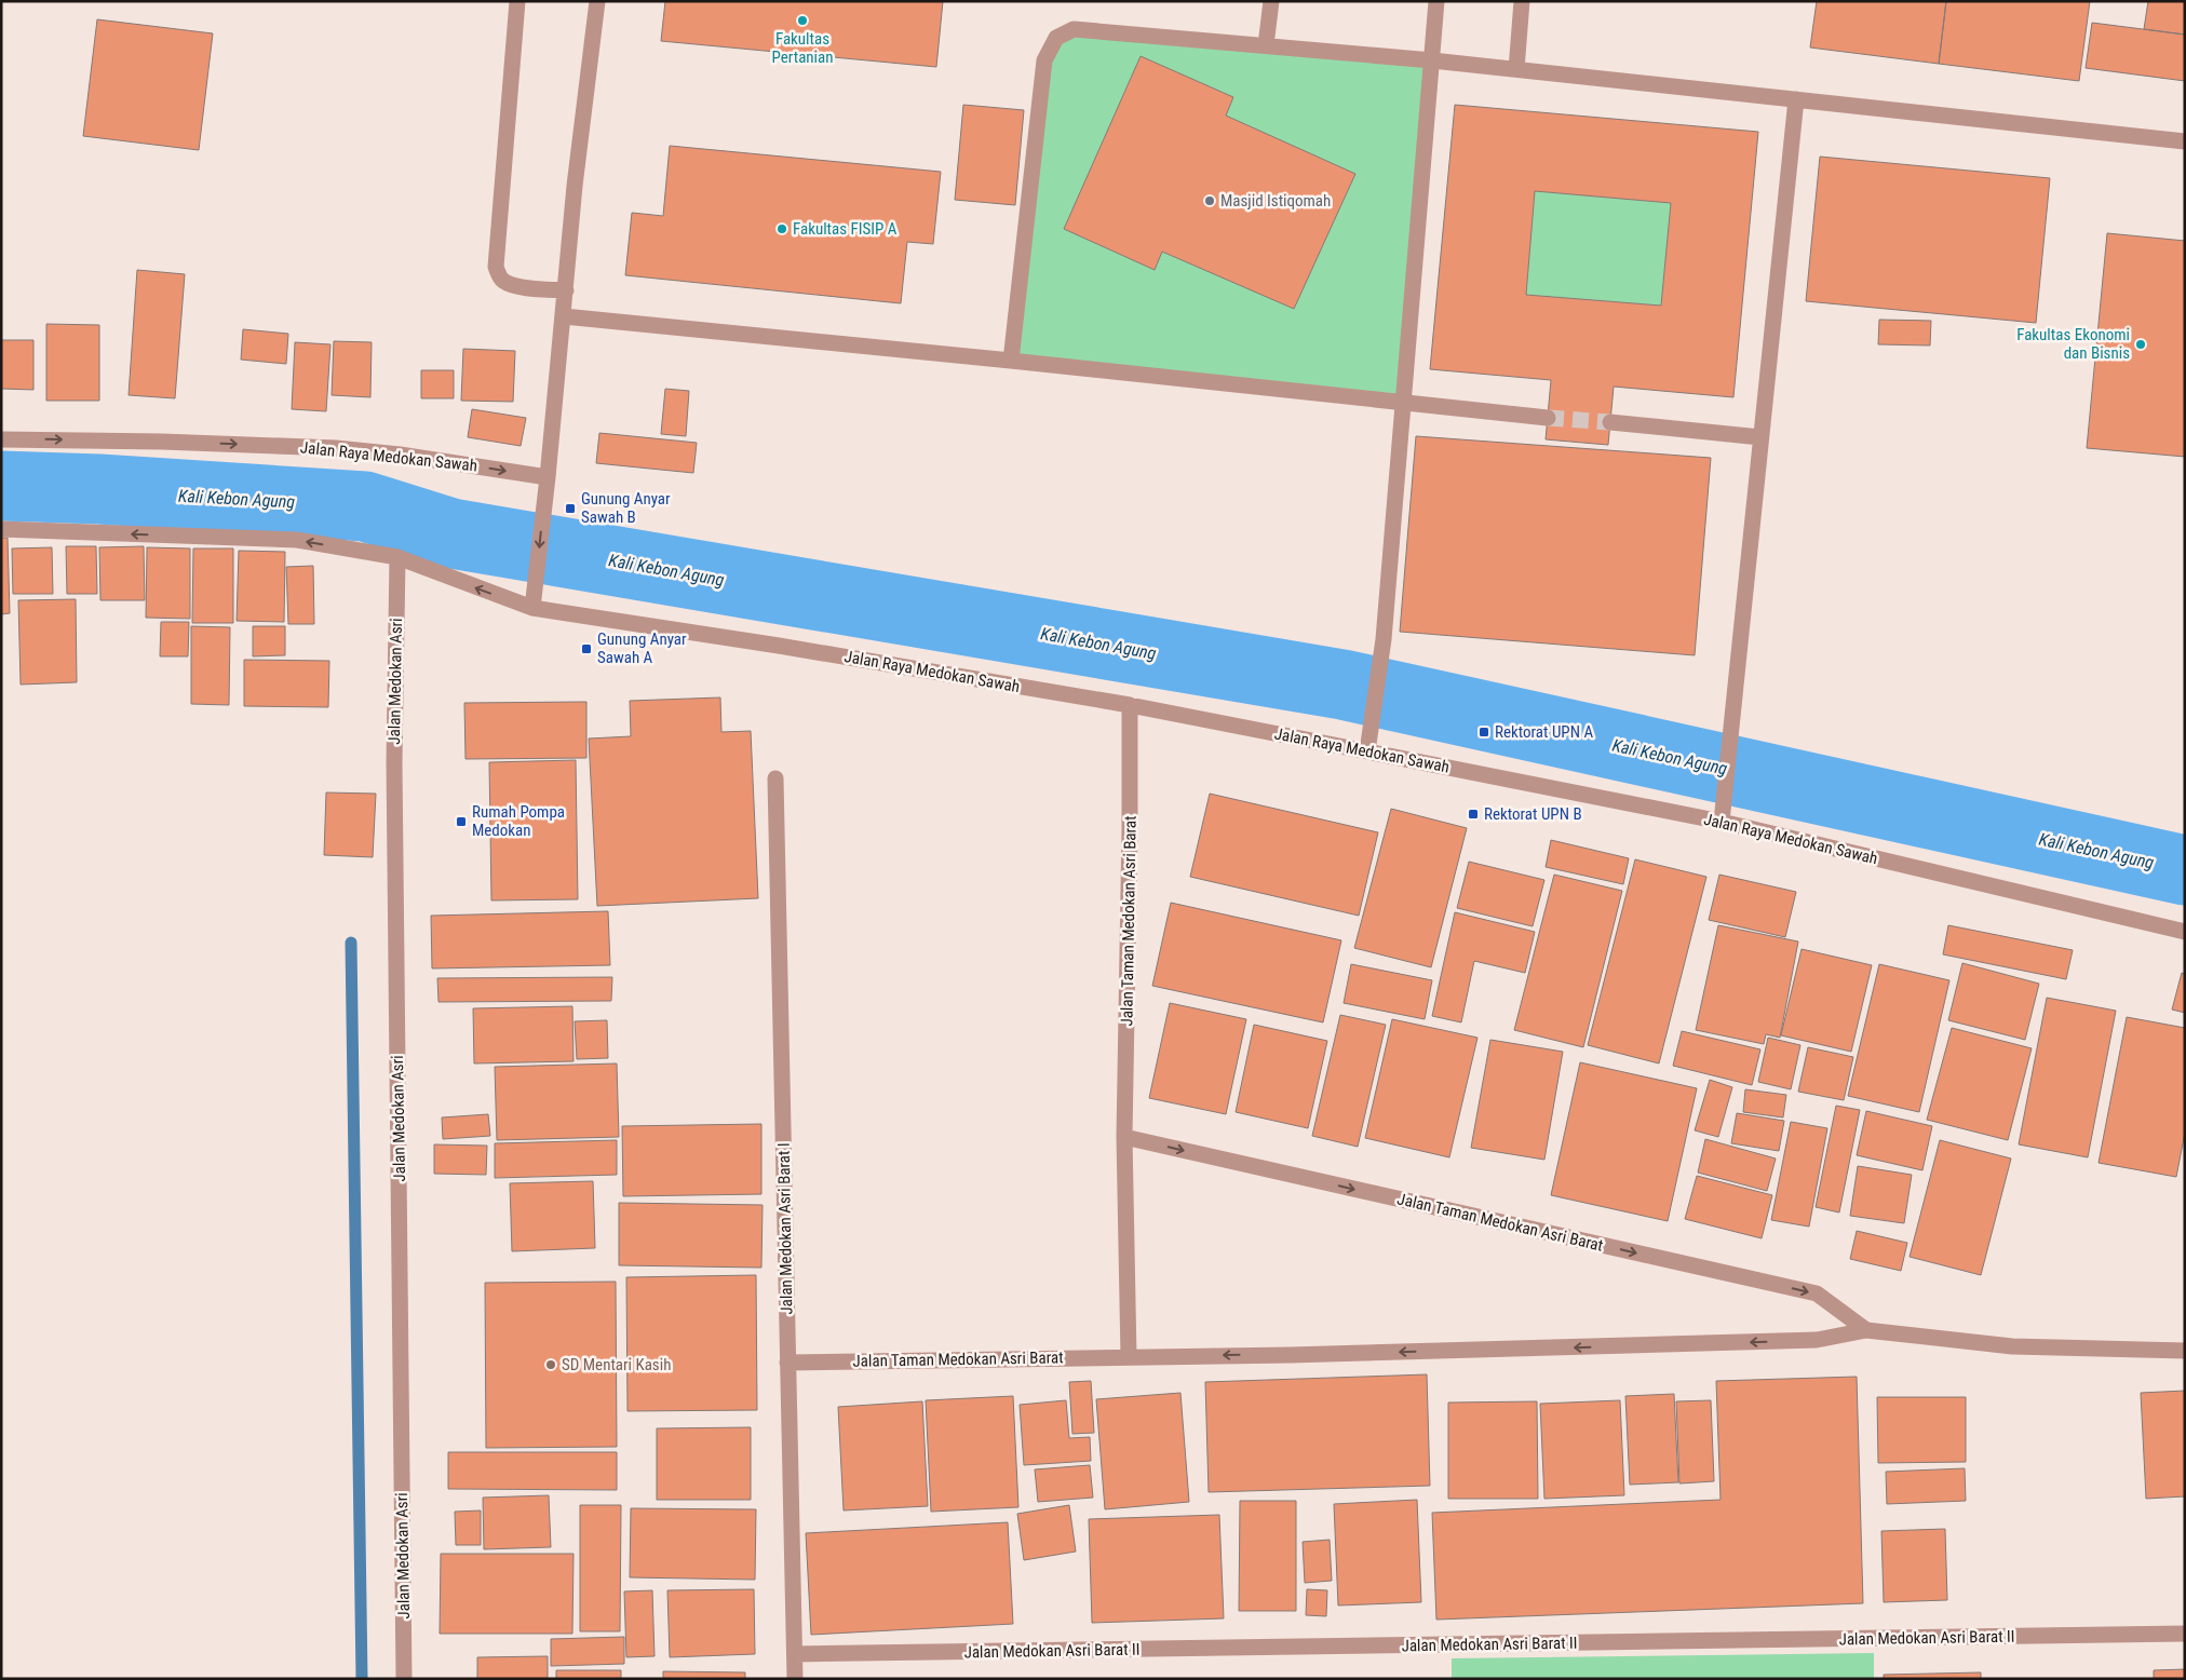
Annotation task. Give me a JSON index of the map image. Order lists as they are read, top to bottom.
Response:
{
  "streets": {
    "street": [
      "Jalan Raya Medokan Sawah",
      "Jalan Medokan Asri",
      "Jalan Taman Medokan Asri Barat",
      "Jalan Medokan Asri Barat I",
      "Jalan Medokan Asri Barat II"
    ]
  },
  "crossings": [
    ["Jalan Raya Medokan Sawah", "Jalan Medokan Asri"],
    ["Jalan Raya Medokan Sawah", "Jalan Taman Medokan Asri Barat"],
    ["Jalan Taman Medokan Asri Barat", "Jalan Medokan Asri Barat I"],
    ["Jalan Medokan Asri Barat I", "Jalan Medokan Asri Barat II"]
  ],
  "water": ["Kali Kebon Agung"],
  "places": {
    "other": [
      "Fakultas Pertanian",
      "Masjid Istiqomah",
      "Fakultas FISIP A",
      "Fakultas Ekonomi dan Bisnis",
      "SD Mentari Kasih"
    ],
    "transit": [
      "Gunung Anyar Sawah B",
      "Gunung Anyar Sawah A",
      "Rektorat UPN A",
      "Rektorat UPN B",
      "Rumah Pompa Medokan"
    ]
  }
}
